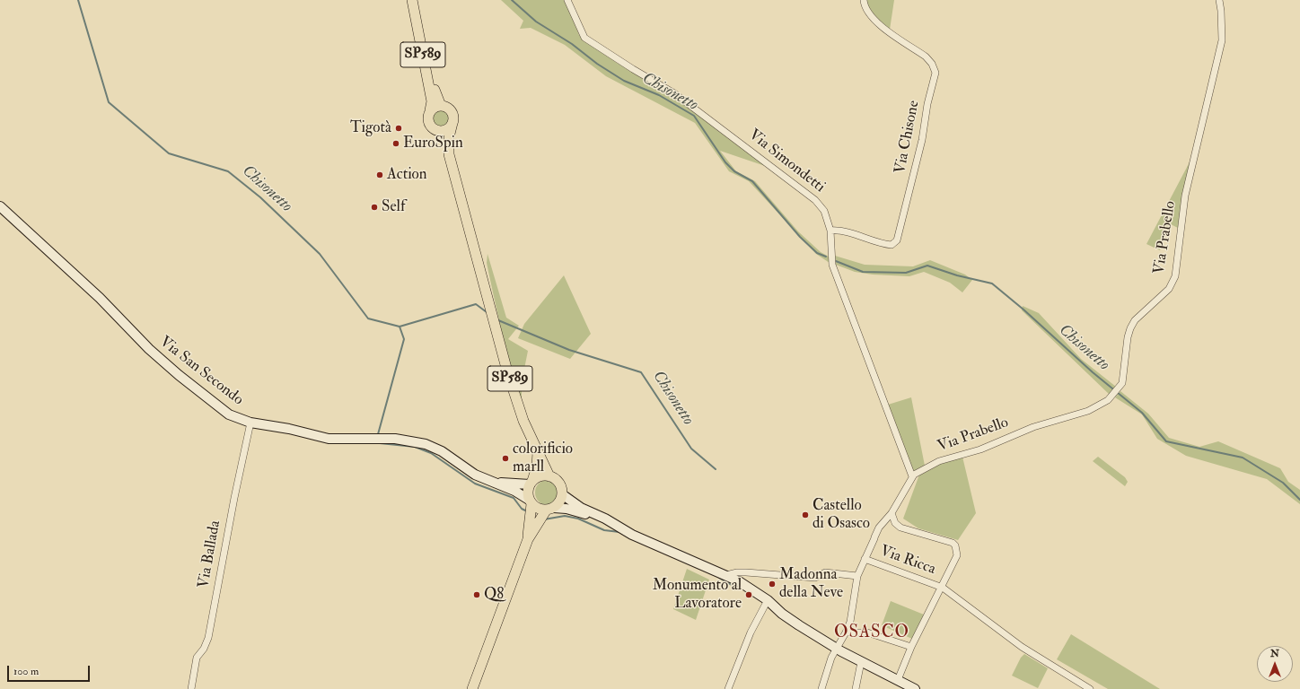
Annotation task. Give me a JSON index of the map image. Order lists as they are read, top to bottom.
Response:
{
  "streets": {
    "main road": ["SP589"],
    "street": [
      "Via Chisone",
      "Via Simondetti",
      "Via Prabello",
      "Via San Secondo",
      "Via Ballada",
      "Via Ricca"
    ]
  },
  "crossings": [
    ["SP589", "Via San Secondo"],
    ["Via Chisone", "Via Simondetti"],
    ["Via Simondetti", "Via Prabello"],
    ["Via San Secondo", "Via Ballada"]
  ],
  "districts": ["OSASCO"],
  "water": ["Chisonetto"],
  "places": [
    "Tigotà",
    "EuroSpin",
    "Action",
    "Self",
    "colorificio marll",
    "Castello di Osasco",
    "Madonna della Neve",
    "Q8",
    "Monumento al Lavoratore"
  ],
  "scale_bar": "100 m",
  "north": "top"
}
